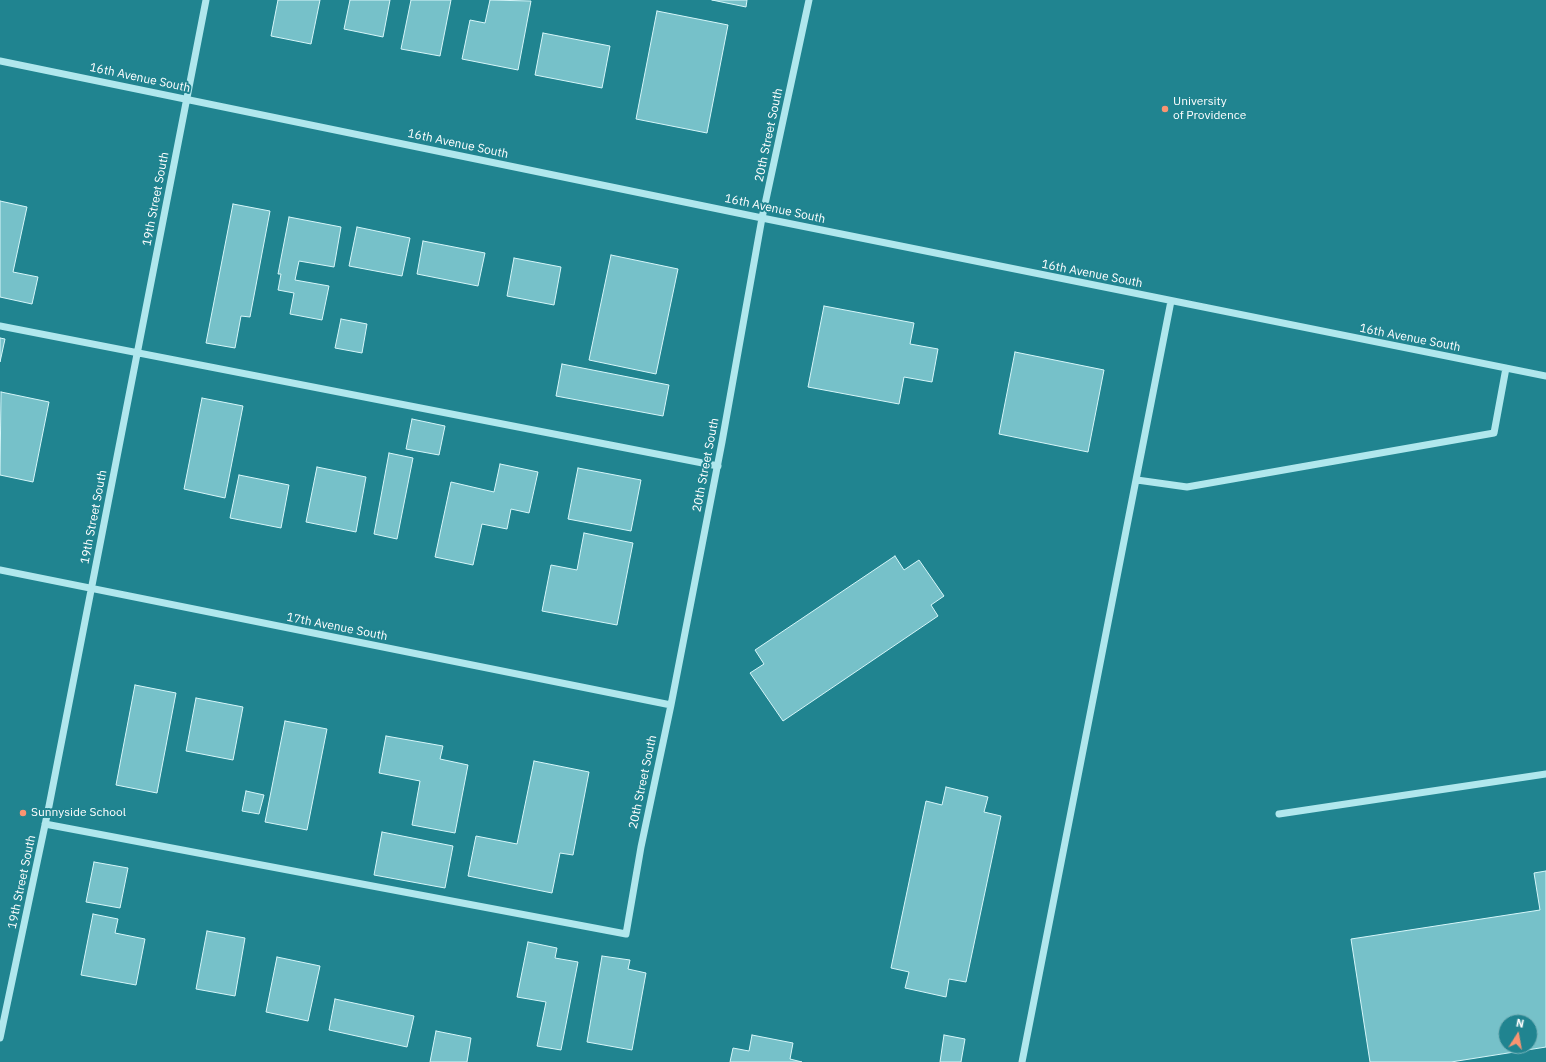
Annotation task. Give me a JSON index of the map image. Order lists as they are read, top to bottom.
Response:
{
  "streets": {
    "street": [
      "16th Avenue South",
      "20th Street South",
      "19th Street South",
      "17th Avenue South"
    ]
  },
  "crossings": [
    ["16th Avenue South", "20th Street South"],
    ["16th Avenue South", "19th Street South"],
    ["20th Street South", "19th Street South"],
    ["20th Street South", "17th Avenue South"],
    ["19th Street South", "17th Avenue South"]
  ],
  "places": ["University of Providence", "Sunnyside School"],
  "north": "top"
}
